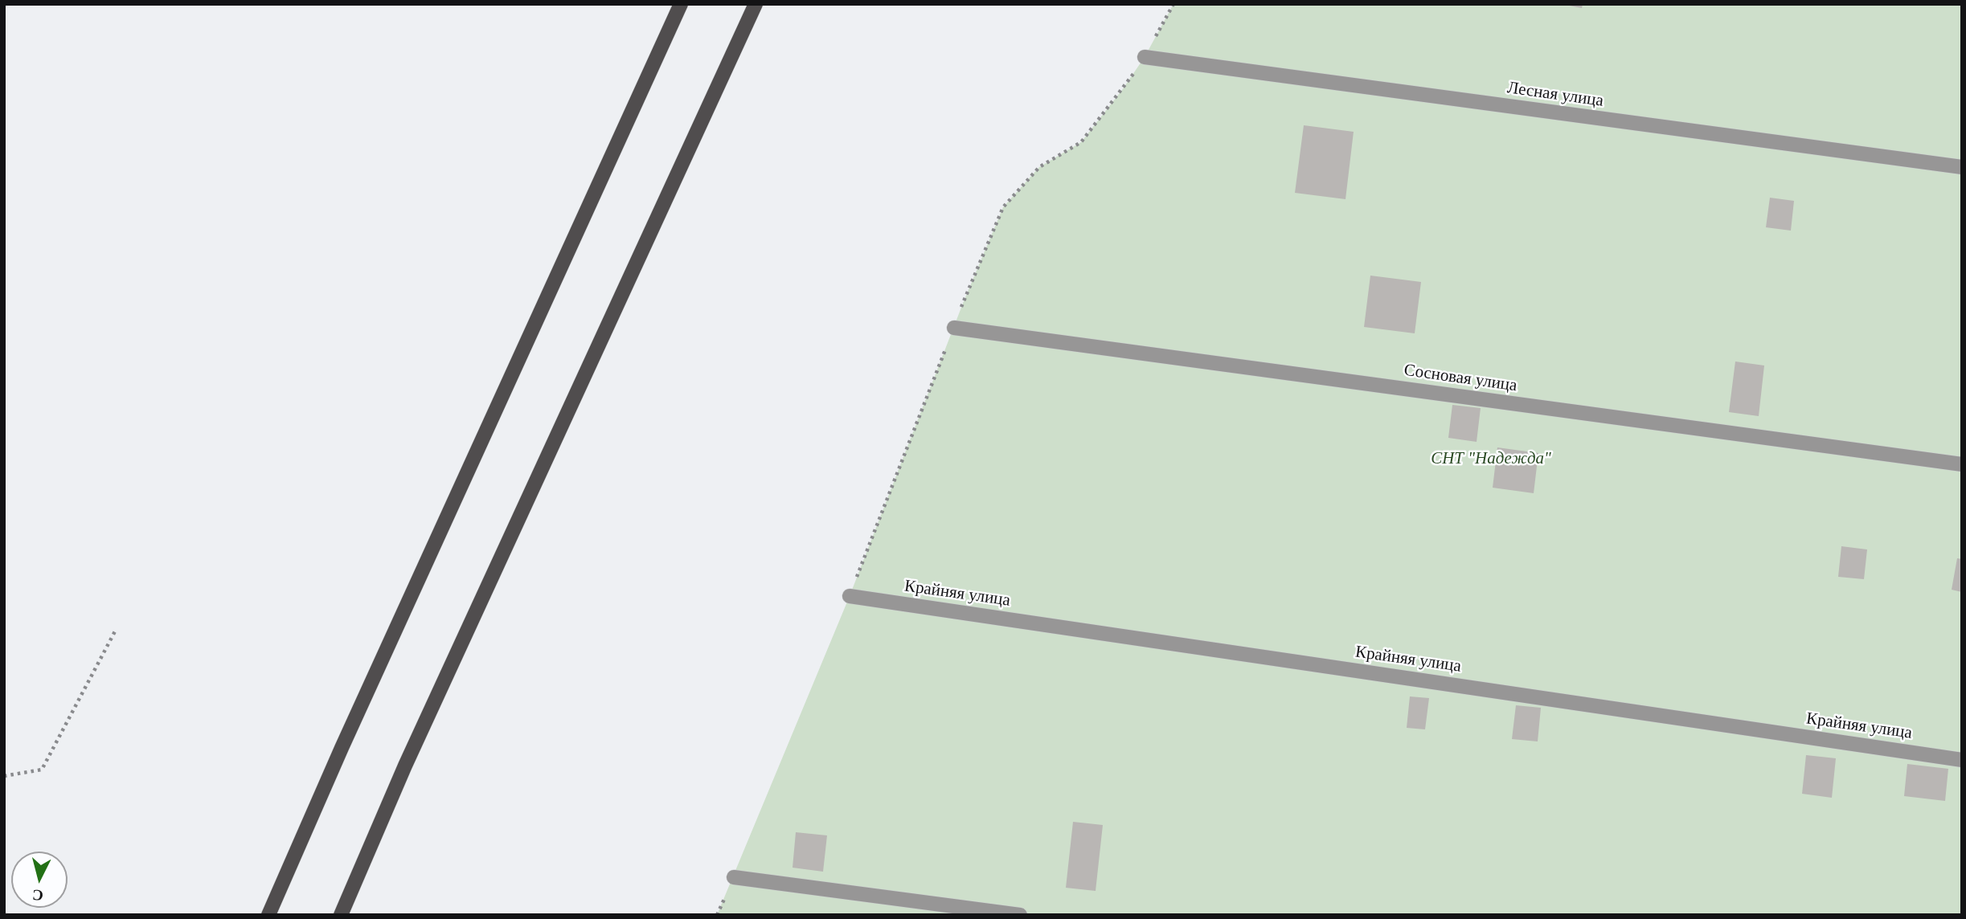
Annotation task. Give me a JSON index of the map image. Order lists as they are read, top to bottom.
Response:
{
  "streets": {
    "street": ["Лесная улица", "Сосновая улица", "Крайняя улица"]
  },
  "parks": ["СНТ \"Надежда\""],
  "north": "bottom"
}
